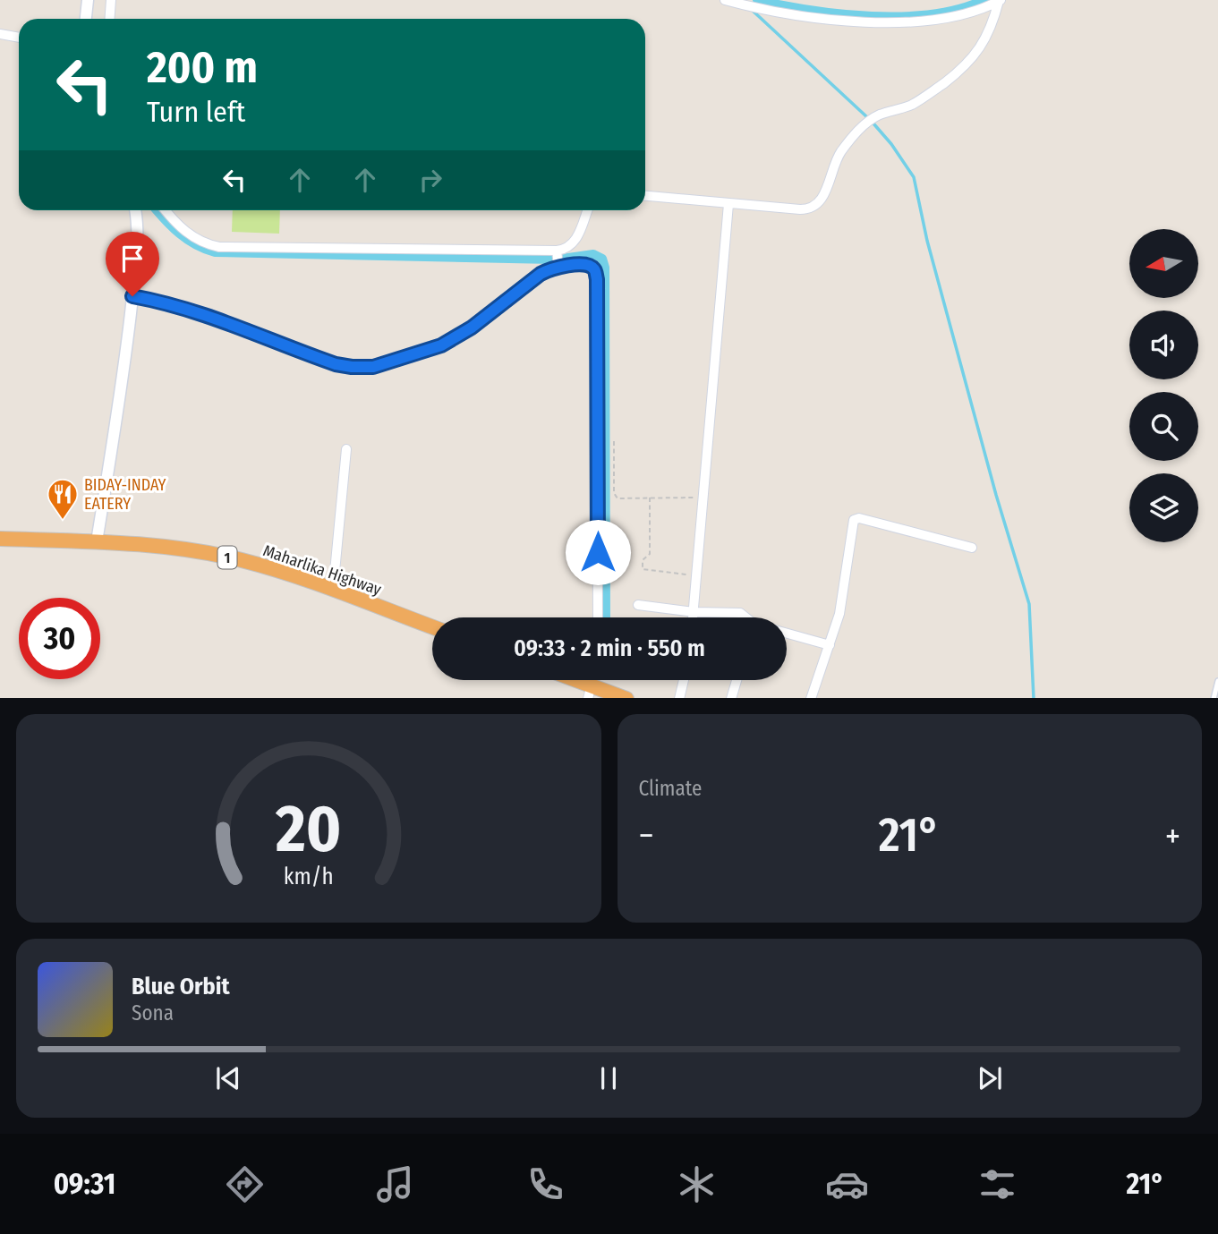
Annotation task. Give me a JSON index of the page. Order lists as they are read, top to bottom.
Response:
{
  "streets": {
    "highway": ["1", "Maharlika Highway"]
  },
  "places": {
    "restaurant": ["BIDAY-INDAY EATERY"]
  },
  "north": "left",
  "page": {
    "turn": ["200 m", "Turn left"],
    "limit": "30",
    "trip": "09:33 · 2 min · 550 m",
    "tile": "Climate",
    "heat": ["−", "21°", "+"],
    "song": ["Blue Orbit", "Sona"],
    "tabs": ["09:31", "21°"],
    "gauge": ["20", "km/h"]
  }
}
